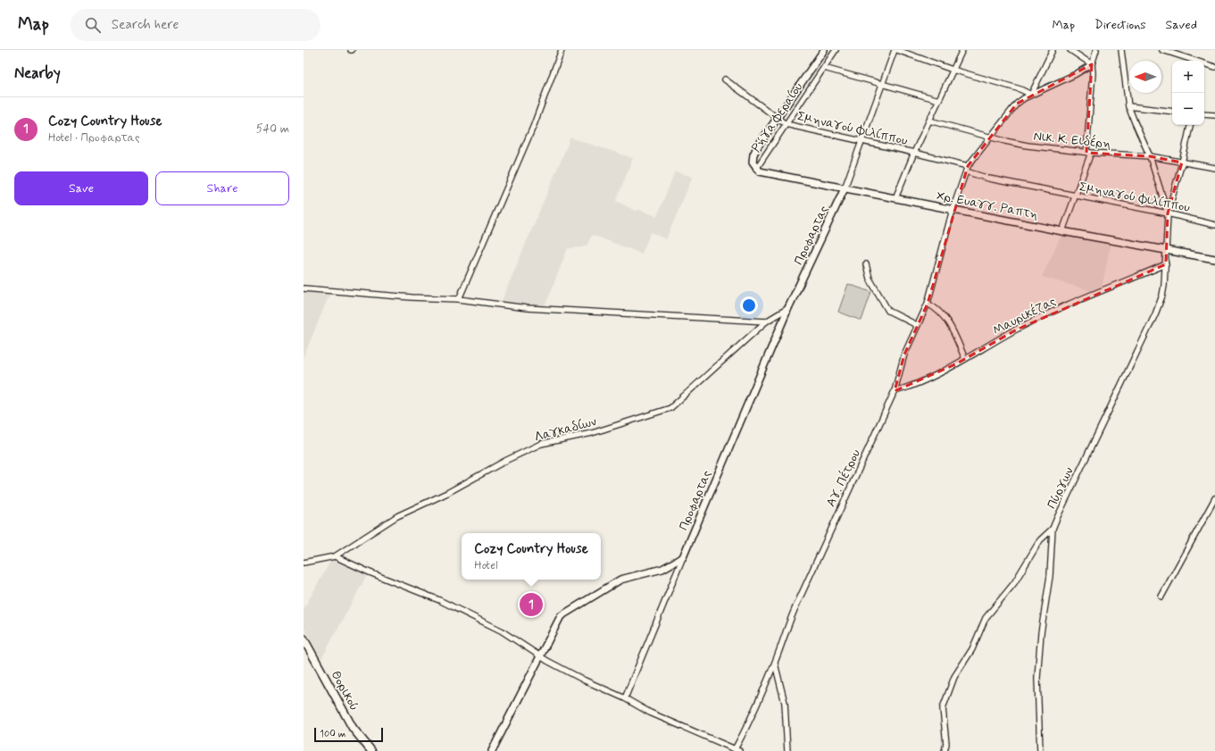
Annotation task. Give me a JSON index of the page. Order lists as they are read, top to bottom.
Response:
{
  "streets": {
    "main road": ["Θορικού"],
    "street": [
      "Ρήγα Φεραίου",
      "Σμηναγού Φιλίππου",
      "Νικ. Κ. Ειδέρη",
      "Χρ. Ευαγγ. Ραπτη",
      "Προφαρτας",
      "Μαυρικέζας",
      "Λαγκαδίων",
      "Αγ. Πέτρου",
      "Πύργων"
    ]
  },
  "crossings": [
    ["Ρήγα Φεραίου", "Σμηναγού Φιλίππου"],
    ["Ρήγα Φεραίου", "Χρ. Ευαγγ. Ραπτη"],
    ["Σμηναγού Φιλίππου", "Αγ. Πέτρου"],
    ["Σμηναγού Φιλίππου", "Πύργων"],
    ["Χρ. Ευαγγ. Ραπτη", "Προφαρτας"],
    ["Χρ. Ευαγγ. Ραπτη", "Αγ. Πέτρου"],
    ["Χρ. Ευαγγ. Ραπτη", "Πύργων"],
    ["Προφαρτας", "Λαγκαδίων"],
    ["Μαυρικέζας", "Αγ. Πέτρου"],
    ["Μαυρικέζας", "Πύργων"]
  ],
  "scale_bar": "100 m",
  "north": "left",
  "page": {
    "header": "Map",
    "search": "Search here",
    "nav": ["Map", "Directions", "Saved"],
    "heading": "Nearby",
    "map_buttons": ["+", "−"],
    "list": [
      {
        "mark": "1",
        "name": "Cozy Country House",
        "note": "Hotel · Προφαρτας",
        "value": "540 m"
      }
    ],
    "buttons": ["Save", "Share"],
    "popup": ["Cozy Country House", "Hotel"],
    "pins": "1",
    "scale": "100 m"
  }
}
